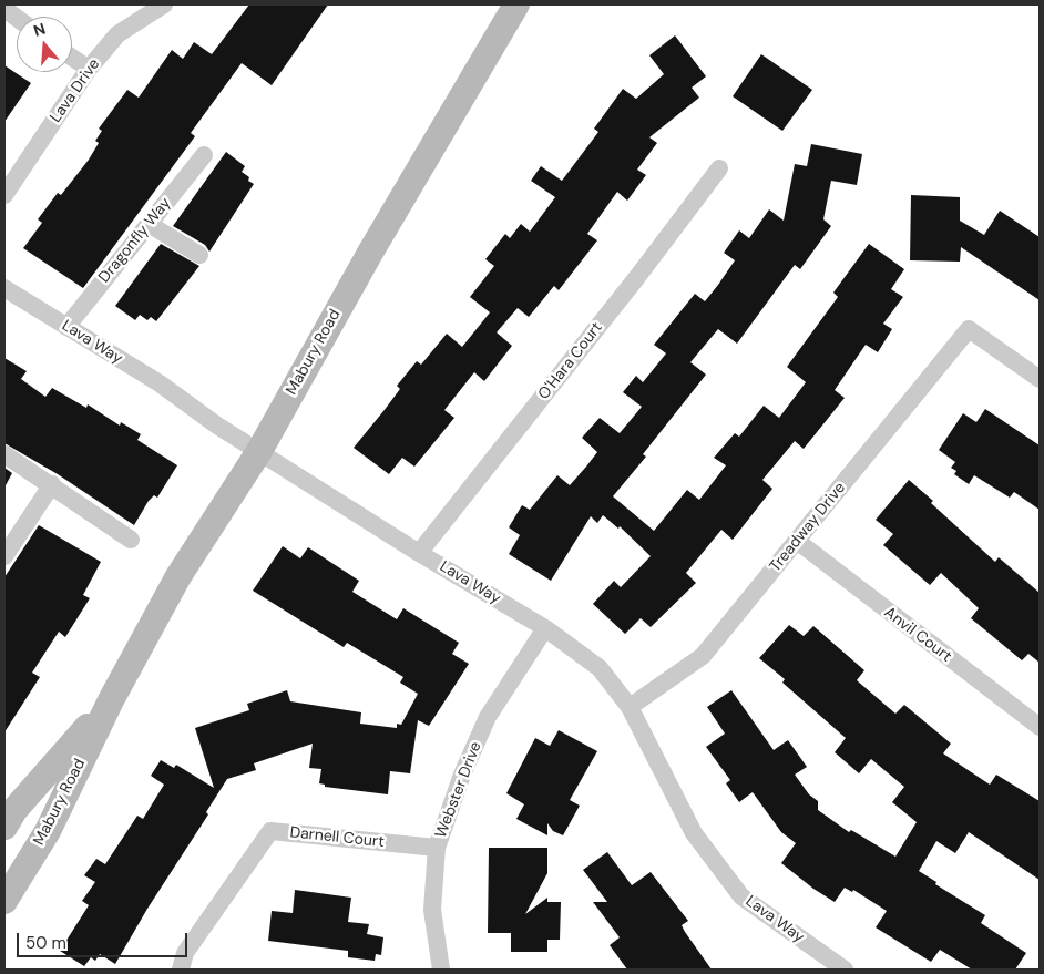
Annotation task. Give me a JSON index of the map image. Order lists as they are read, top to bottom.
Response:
{
  "streets": {
    "main road": ["Mabury Road"],
    "street": [
      "Lava Drive",
      "Dragonfly Way",
      "Lava Way",
      "O'Hara Court",
      "Treadway Drive",
      "Anvil Court",
      "Webster Drive",
      "Darnell Court"
    ]
  },
  "crossings": [
    ["Dragonfly Way", "Lava Way"],
    ["Lava Way", "Mabury Road"],
    ["Lava Way", "O'Hara Court"],
    ["Lava Way", "Treadway Drive"],
    ["Lava Way", "Webster Drive"],
    ["Treadway Drive", "Anvil Court"],
    ["Webster Drive", "Darnell Court"]
  ],
  "scale_bar": "50 m",
  "north": "top"
}
